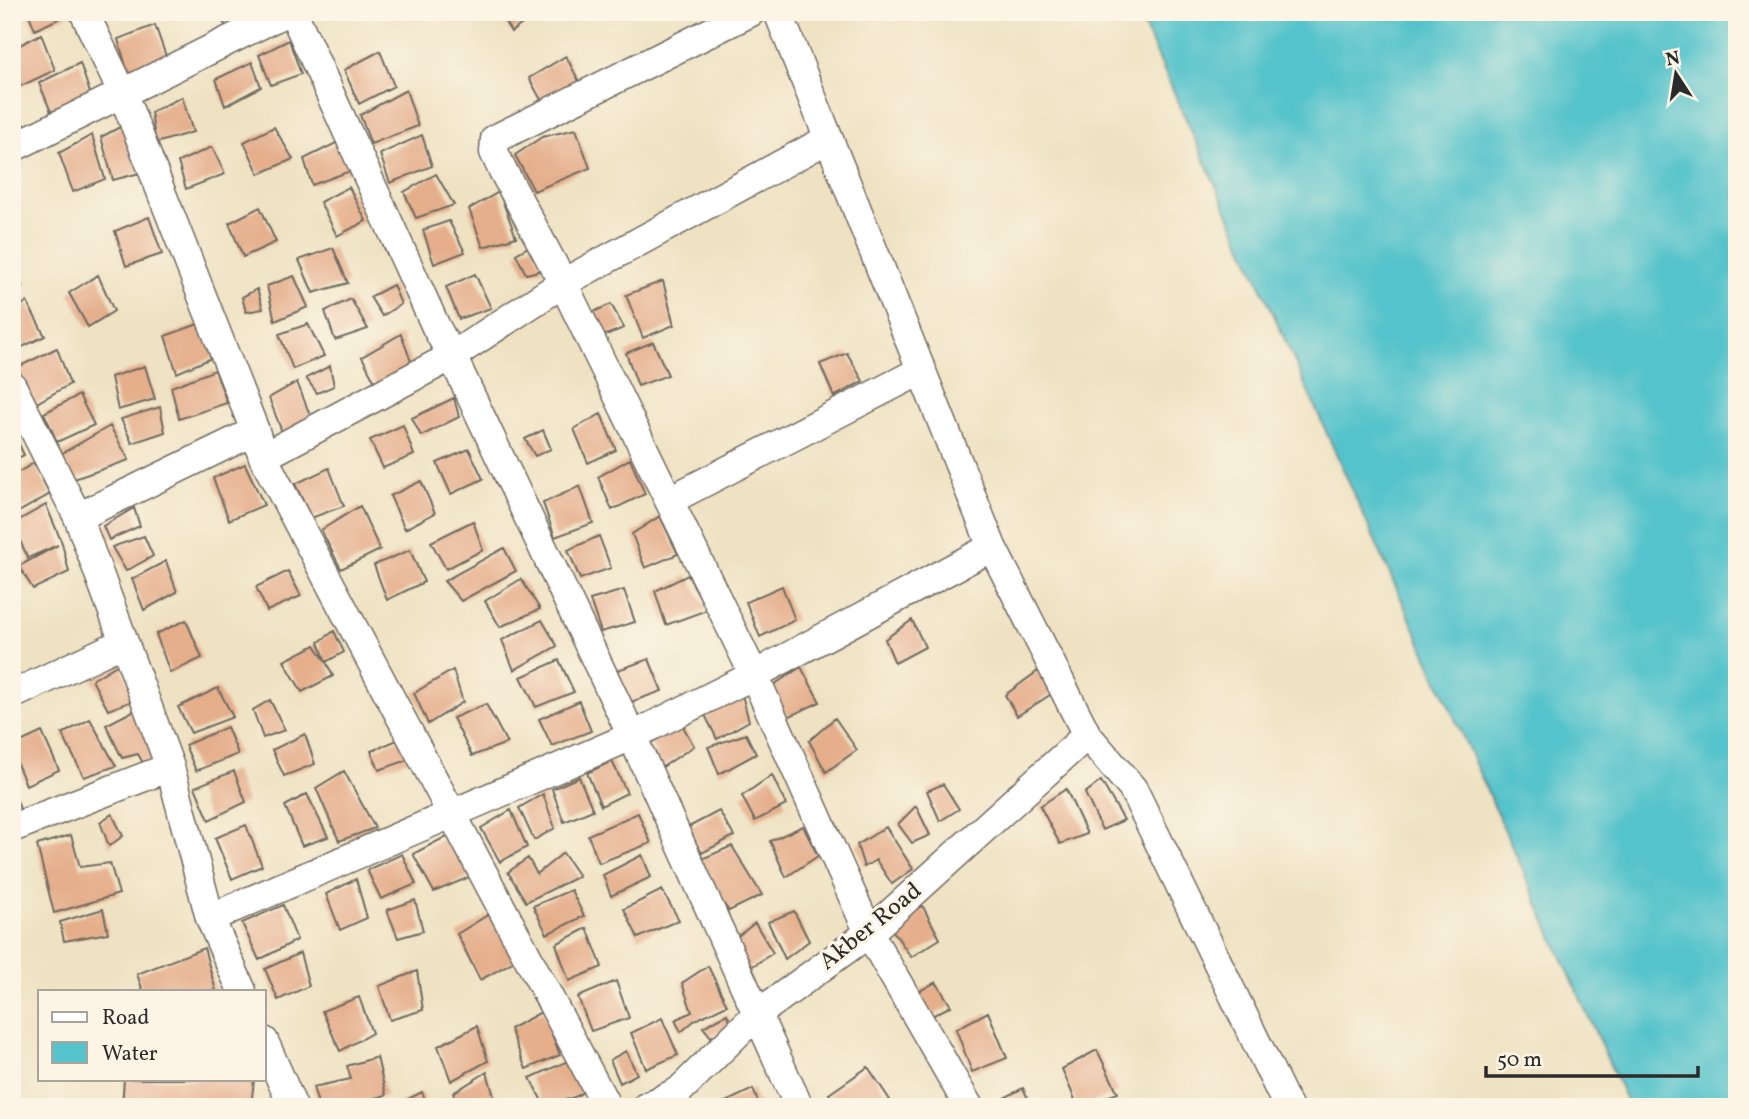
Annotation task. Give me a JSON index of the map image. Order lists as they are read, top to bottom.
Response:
{
  "streets": {
    "street": ["Akber Road"]
  },
  "legend": ["Road", "Water"],
  "scale_bar": "50 m",
  "north": "top"
}
